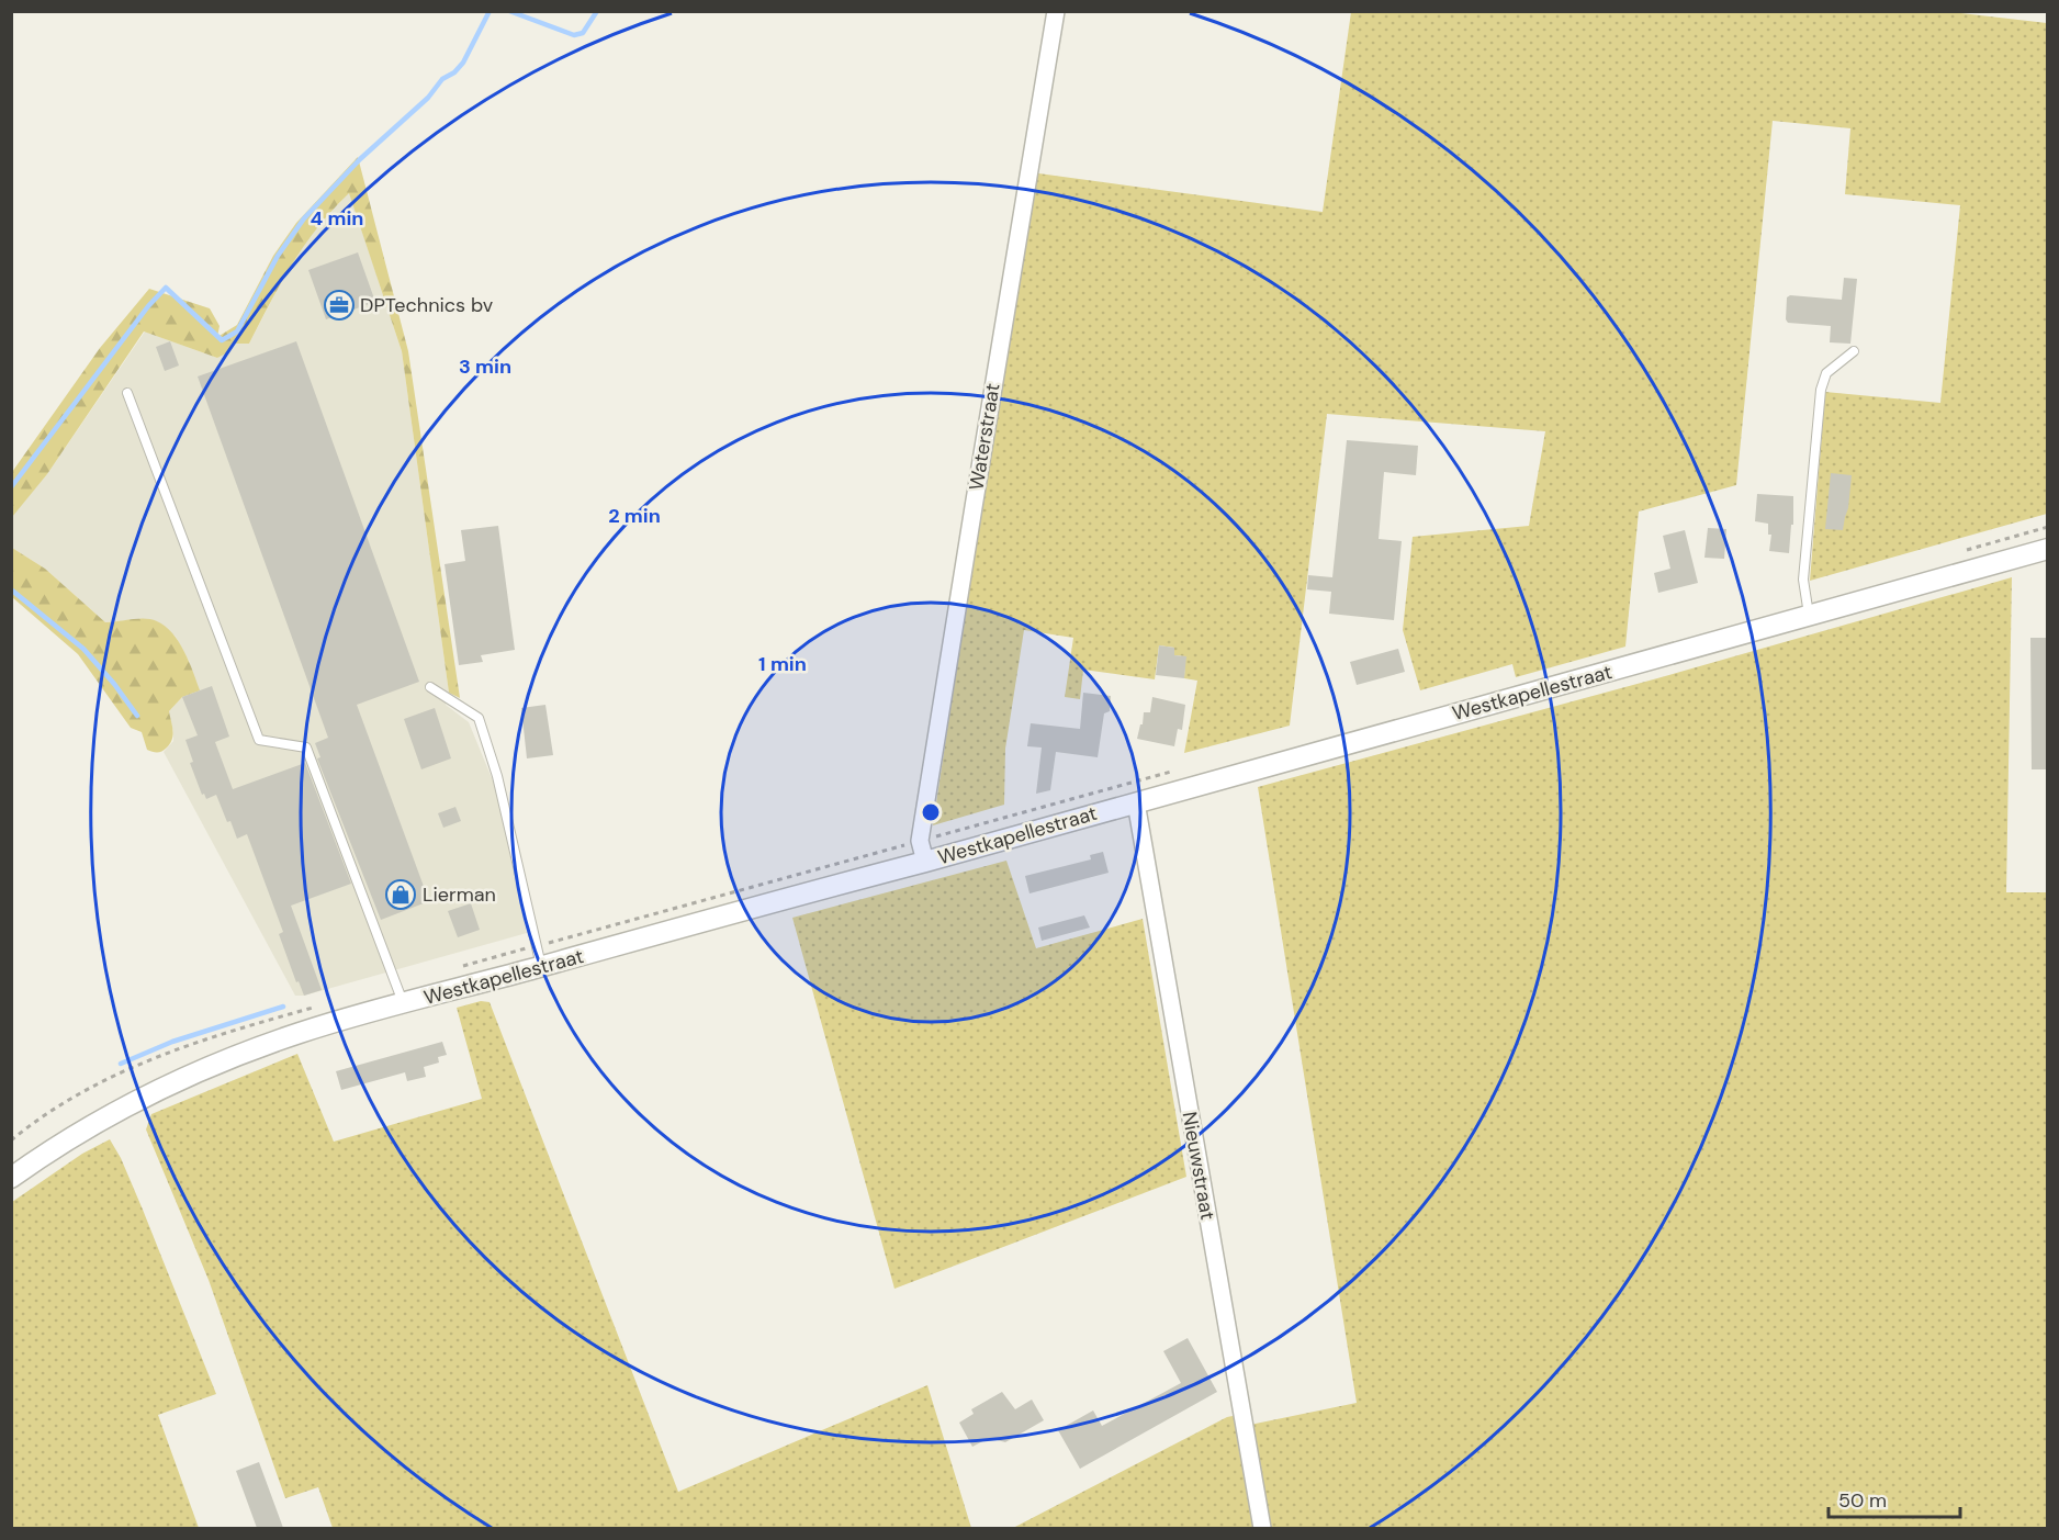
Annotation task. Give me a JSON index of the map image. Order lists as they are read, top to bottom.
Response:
{
  "streets": {
    "street": ["Waterstraat", "Westkapellestraat", "Nieuwstraat"]
  },
  "crossings": [
    ["Waterstraat", "Westkapellestraat"],
    ["Westkapellestraat", "Nieuwstraat"]
  ],
  "places": {
    "office": ["DPTechnics bv"],
    "shop": ["Lierman"]
  },
  "scale_bar": "50 m",
  "rings": [
    "4 min",
    "3 min",
    "2 min",
    "1 min"
  ]
}
